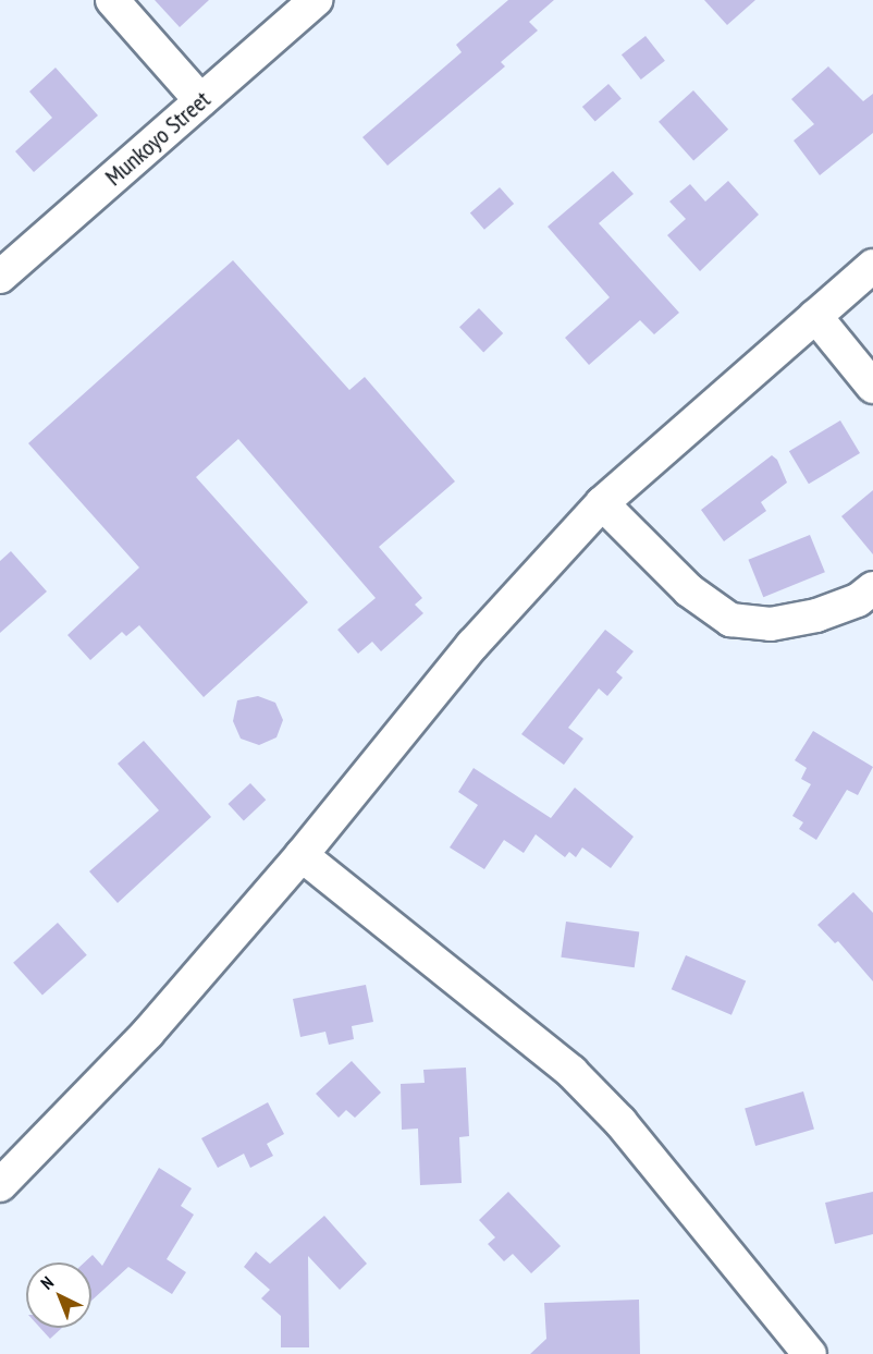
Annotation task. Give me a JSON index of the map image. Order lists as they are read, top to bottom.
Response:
{
  "streets": {
    "street": ["Munkoyo Street"]
  },
  "north": "top left"
}
